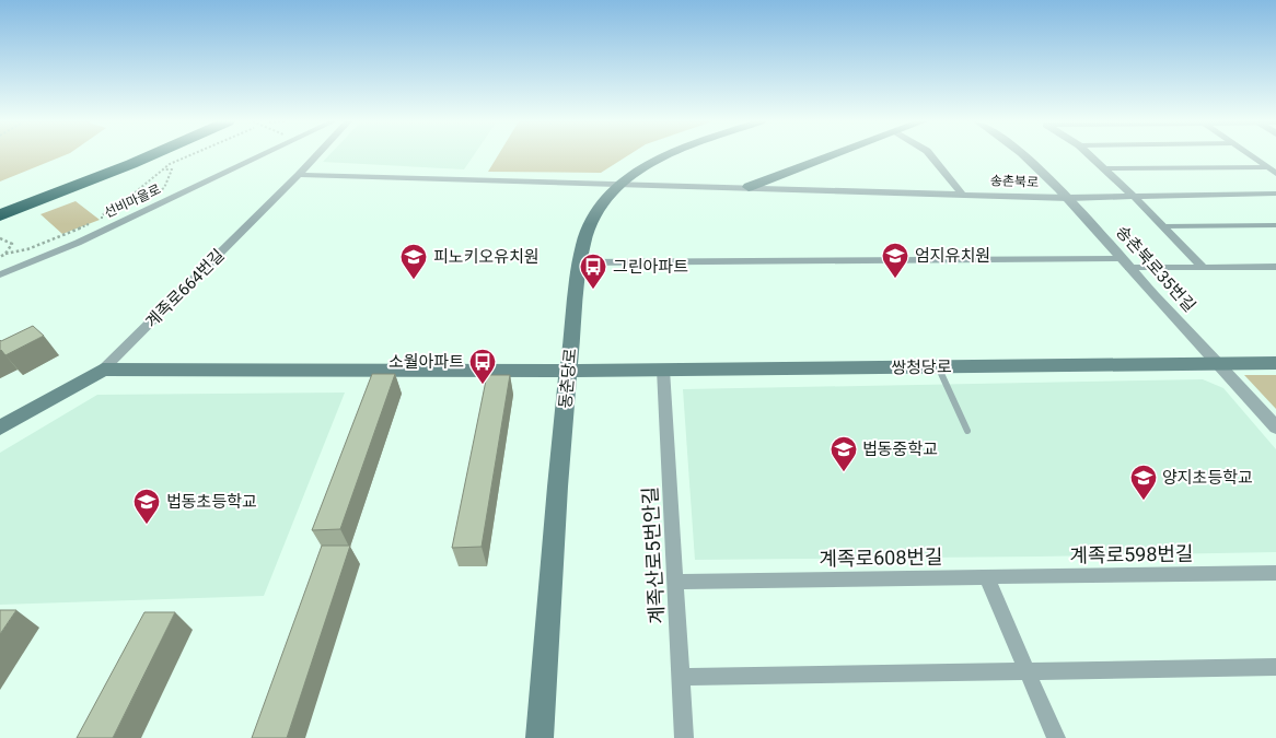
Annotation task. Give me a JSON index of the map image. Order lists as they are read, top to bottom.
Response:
{
  "streets": {
    "main road": ["계족로664번길", "쌍청당로", "동춘당로"],
    "street": [
      "송촌북로",
      "선비마을로",
      "송촌북로35번길",
      "계족로598번길",
      "계족산로5번안길",
      "계족로608번길"
    ]
  },
  "crossings": [
    ["송촌북로", "송촌북로35번길"],
    ["송촌북로", "계족로664번길"],
    ["송촌북로", "동춘당로"],
    ["송촌북로35번길", "쌍청당로"],
    ["계족로664번길", "쌍청당로"],
    ["쌍청당로", "동춘당로"],
    ["쌍청당로", "계족산로5번안길"],
    ["계족로598번길", "계족로608번길"],
    ["계족산로5번안길", "계족로608번길"]
  ],
  "places": {
    "school or university": [
      "엄지유치원",
      "피노키오유치원",
      "법동중학교",
      "양지초등학교",
      "법동초등학교"
    ],
    "bus stop": ["그린아파트", "소월아파트"]
  }
}
